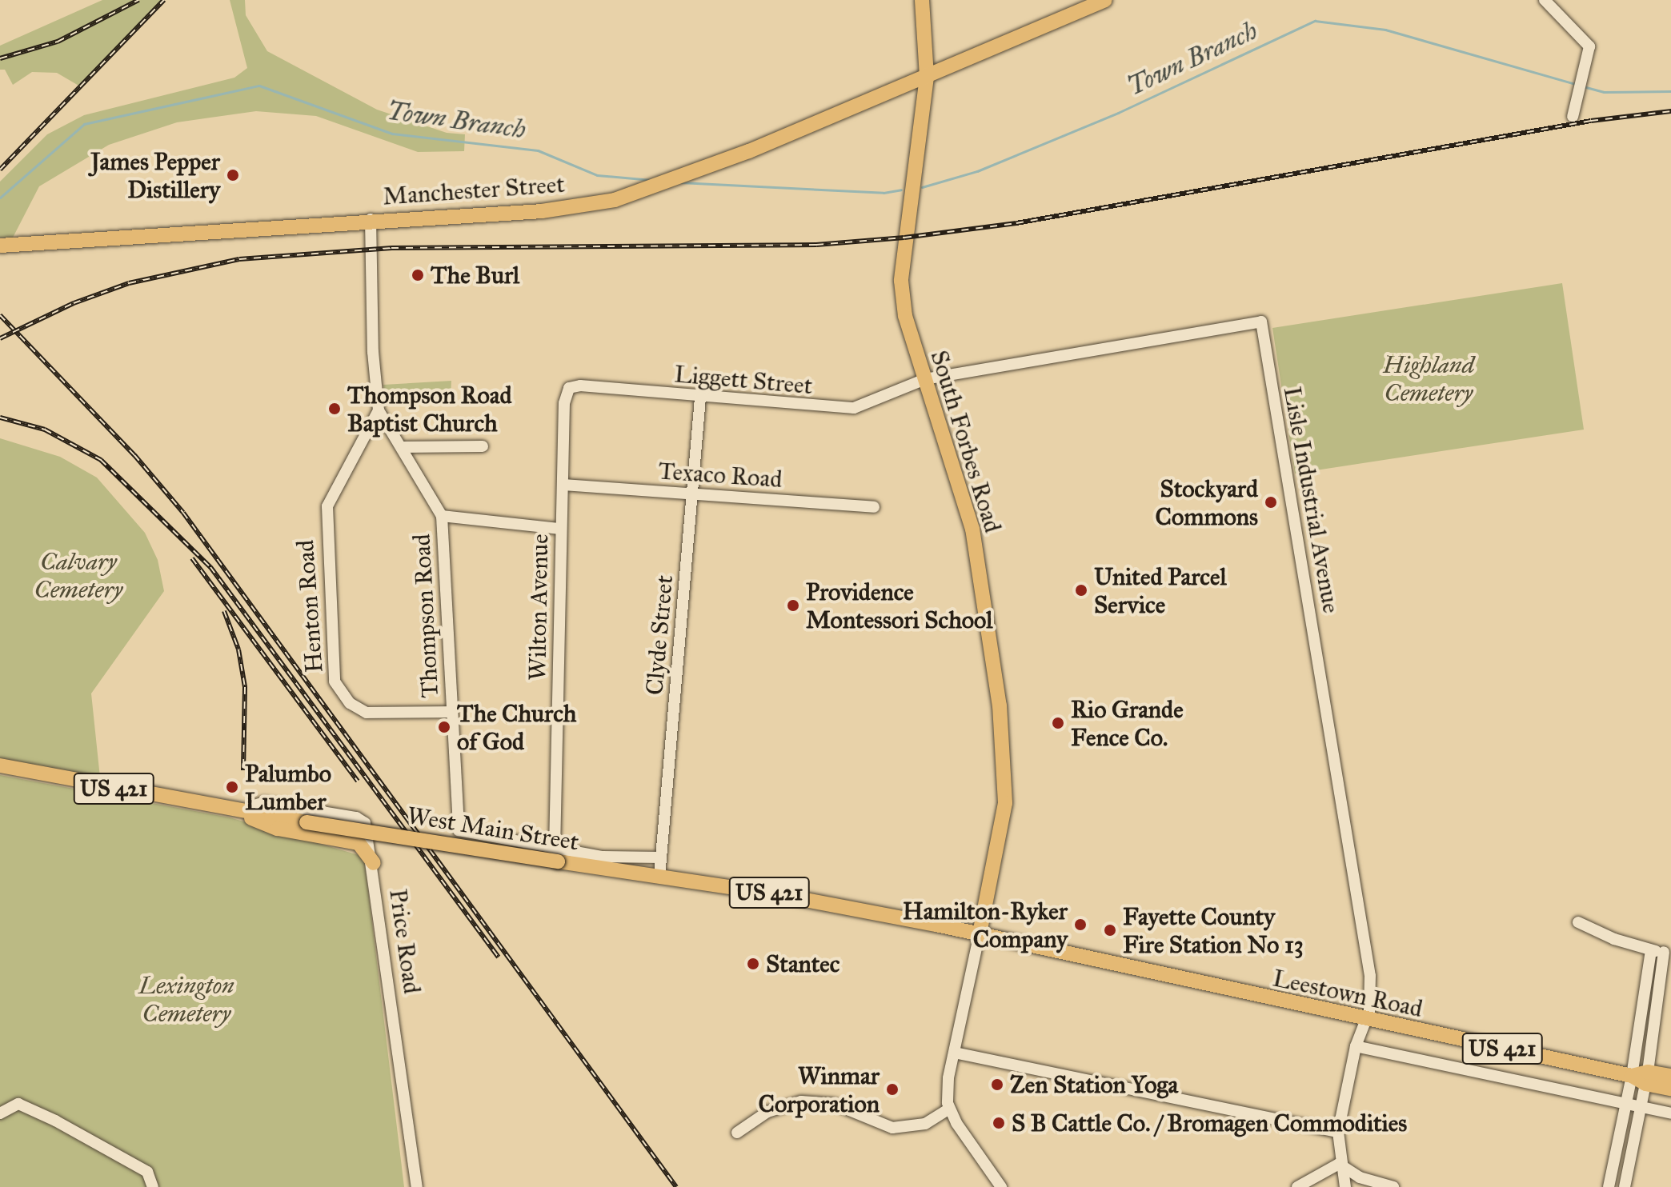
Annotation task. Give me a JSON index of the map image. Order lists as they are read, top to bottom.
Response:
{
  "streets": {
    "main road": [
      "Manchester Street",
      "South Forbes Road",
      "US 421",
      "West Main Street",
      "Leestown Road"
    ],
    "street": [
      "Liggett Street",
      "Texaco Road",
      "Lisle Industrial Avenue",
      "Henton Road",
      "Wilton Avenue",
      "Thompson Road",
      "Clyde Street",
      "Price Road"
    ]
  },
  "crossings": [
    ["Manchester Street", "South Forbes Road"],
    ["Manchester Street", "Thompson Road"],
    ["Liggett Street", "South Forbes Road"],
    ["Liggett Street", "Lisle Industrial Avenue"],
    ["Liggett Street", "Wilton Avenue"],
    ["Liggett Street", "Clyde Street"],
    ["South Forbes Road", "Lisle Industrial Avenue"],
    ["South Forbes Road", "West Main Street"],
    ["South Forbes Road", "Leestown Road"],
    ["Texaco Road", "Wilton Avenue"],
    ["Texaco Road", "Clyde Street"],
    ["Lisle Industrial Avenue", "Leestown Road"],
    ["Henton Road", "Thompson Road"],
    ["Wilton Avenue", "Thompson Road"],
    ["Wilton Avenue", "West Main Street"],
    ["Thompson Road", "West Main Street"],
    ["Clyde Street", "West Main Street"],
    ["West Main Street", "Price Road"],
    ["West Main Street", "Leestown Road"]
  ],
  "water": ["Town Branch"],
  "parks": ["Highland Cemetery", "Calvary Cemetery", "Lexington Cemetery"],
  "places": [
    "James Pepper Distillery",
    "The Burl",
    "Thompson Road Baptist Church",
    "Stockyard Commons",
    "United Parcel Service",
    "Providence Montessori School",
    "Rio Grande Fence Co.",
    "The Church of God",
    "Palumbo Lumber",
    "Hamilton-Ryker Company",
    "Fayette County Fire Station No 13",
    "Stantec",
    "Zen Station Yoga",
    "Winmar Corporation",
    "S B Cattle Co. / Bromagen Commodities"
  ]
}
